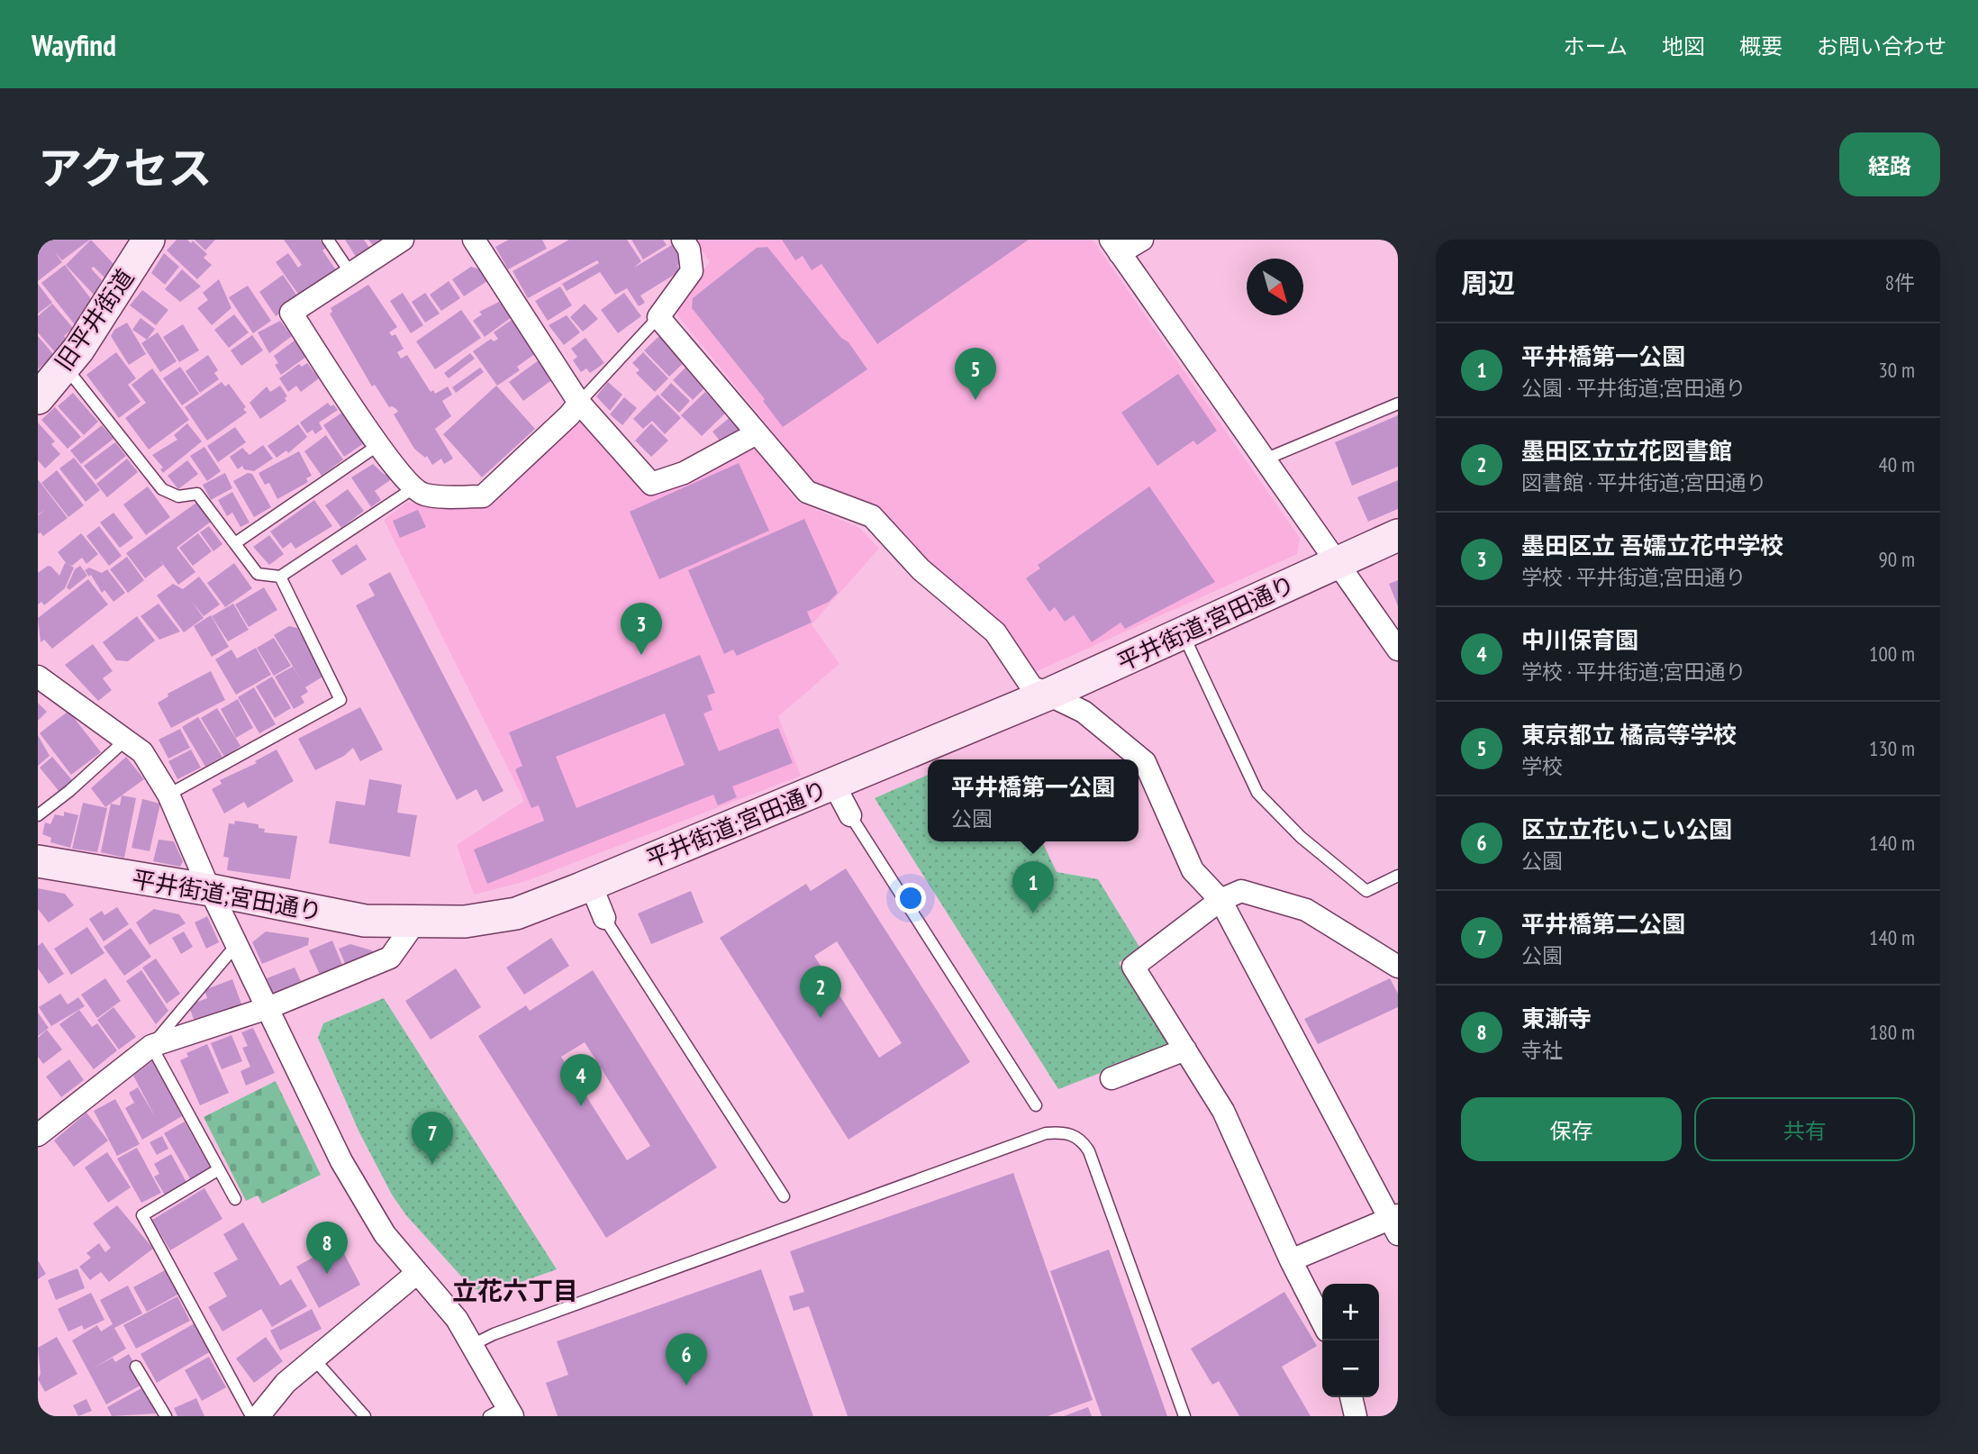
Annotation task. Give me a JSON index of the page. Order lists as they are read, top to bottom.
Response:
{
  "streets": {
    "street": ["旧平井街道", "平井街道;宮田通り"]
  },
  "districts": ["立花六丁目"],
  "north": "bottom right",
  "page": {
    "header": "Wayfind",
    "nav": [
      "ホーム",
      "地図",
      "概要",
      "お問い合わせ"
    ],
    "title": "アクセス",
    "buttons": [
      "経路",
      ["保存", "共有"]
    ],
    "heading": ["周辺", "8件"],
    "list": [
      {
        "mark": "1",
        "name": "平井橋第一公園",
        "note": "公園 · 平井街道;宮田通り",
        "value": "30 m"
      },
      {
        "mark": "2",
        "name": "墨田区立立花図書館",
        "note": "図書館 · 平井街道;宮田通り",
        "value": "40 m"
      },
      {
        "mark": "3",
        "name": "墨田区立 吾嬬立花中学校",
        "note": "学校 · 平井街道;宮田通り",
        "value": "90 m"
      },
      {
        "mark": "4",
        "name": "中川保育園",
        "note": "学校 · 平井街道;宮田通り",
        "value": "100 m"
      },
      {
        "mark": "5",
        "name": "東京都立 橘高等学校",
        "note": "学校",
        "value": "130 m"
      },
      {
        "mark": "6",
        "name": "区立立花いこい公園",
        "note": "公園",
        "value": "140 m"
      },
      {
        "mark": "7",
        "name": "平井橋第二公園",
        "note": "公園",
        "value": "140 m"
      },
      {
        "mark": "8",
        "name": "東漸寺",
        "note": "寺社",
        "value": "180 m"
      }
    ],
    "pins": [
      "5",
      "3",
      "1",
      "2",
      "4",
      "7",
      "8",
      "6"
    ],
    "popup": ["平井橋第一公園", "公園"],
    "map_buttons": ["+", "−"]
  }
}
